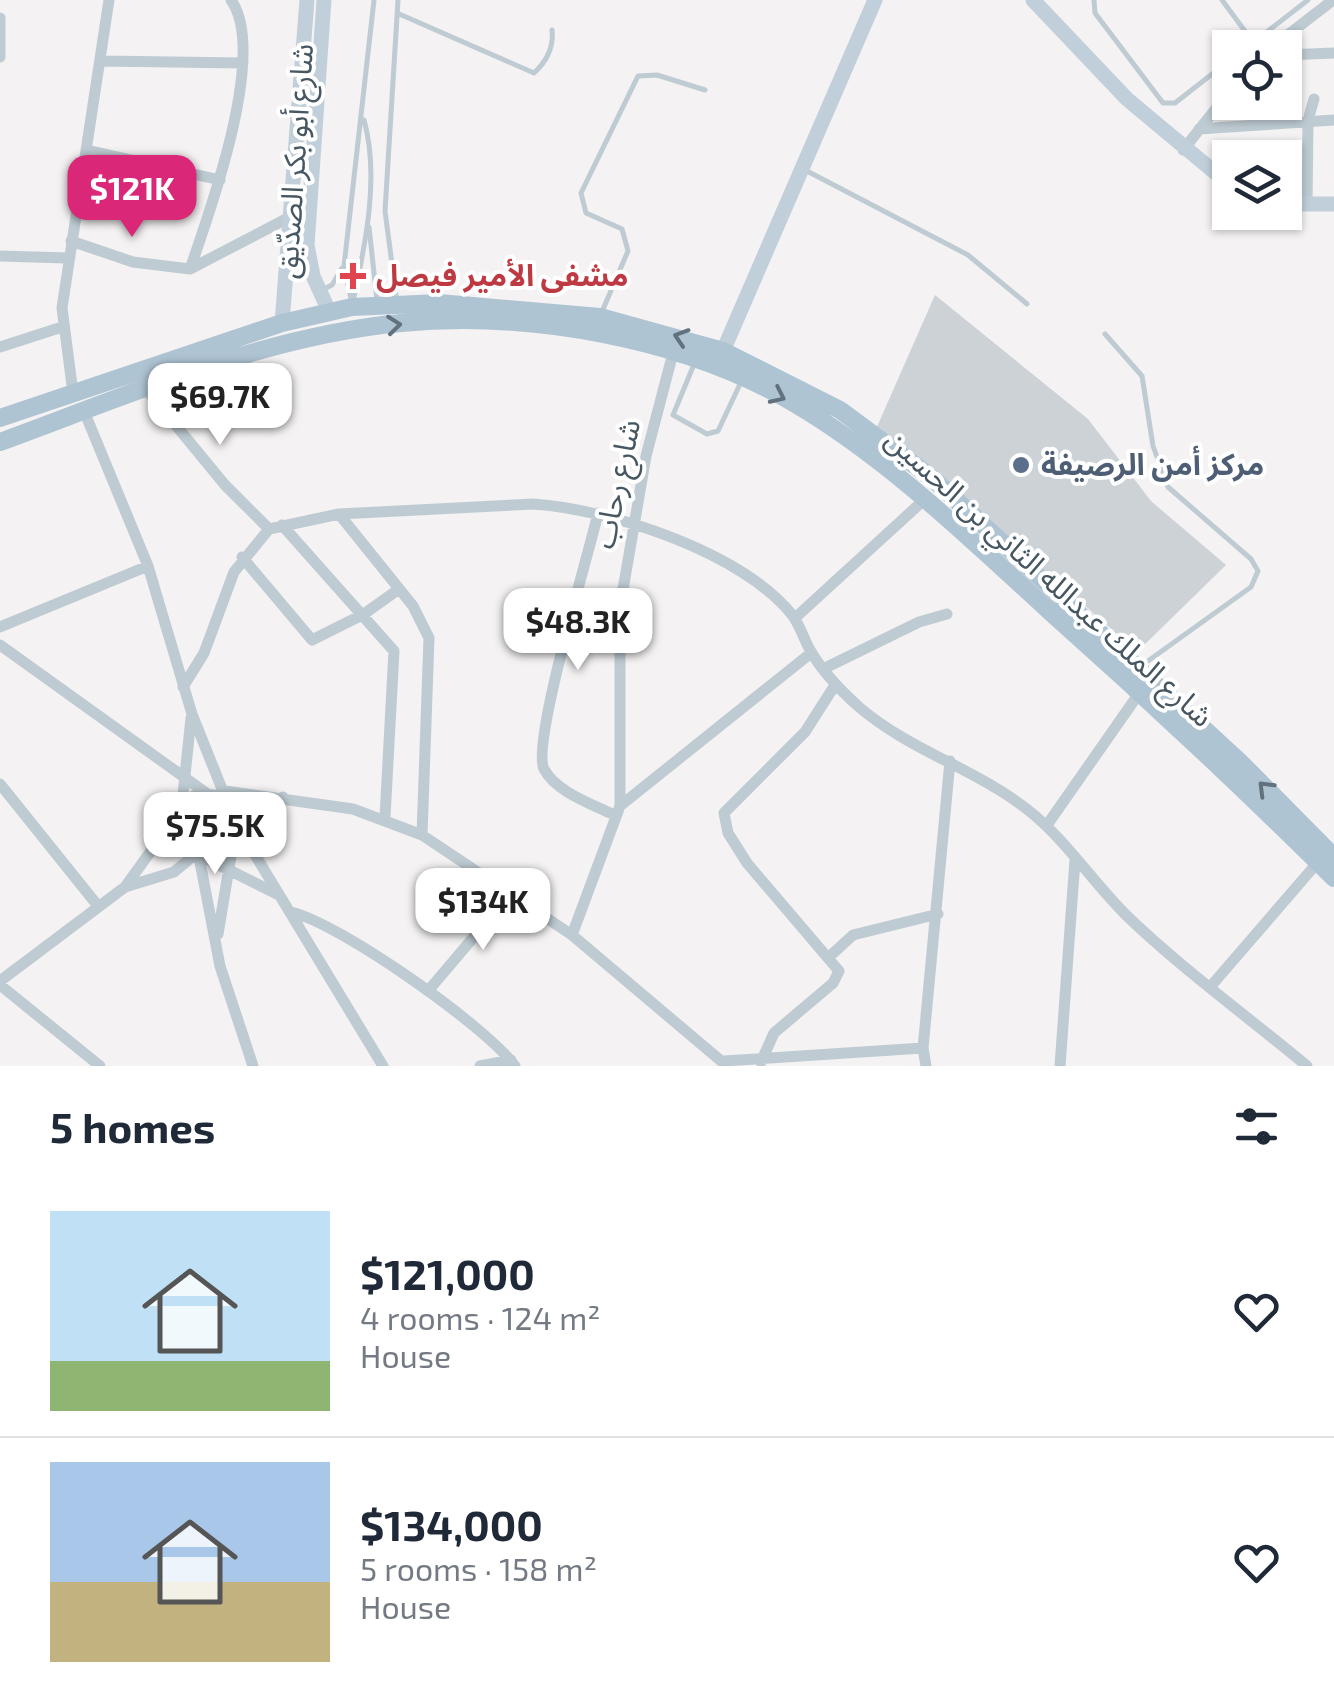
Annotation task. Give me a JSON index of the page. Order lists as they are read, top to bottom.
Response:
{
  "streets": {
    "main road": ["شارع الملك عبدالله الثاني بن الحسين"],
    "street": ["شارع أبو بكر الصدّيق", "شارع رحاب"]
  },
  "crossings": [
    ["شارع أبو بكر الصدّيق", "شارع الملك عبدالله الثاني بن الحسين"],
    ["شارع رحاب", "شارع الملك عبدالله الثاني بن الحسين"]
  ],
  "places": {
    "health": ["مشفى الأمير فيصل"],
    "other": ["مركز أمن الرصيفة"]
  },
  "page": {
    "price": [
      "$121K",
      "$69.7K",
      "$48.3K",
      "$75.5K",
      "$134K"
    ],
    "heading": "5 homes",
    "list": [
      {
        "name": "$121,000",
        "note": "4 rooms · 124 m² · House"
      },
      {
        "name": "$134,000",
        "note": "5 rooms · 158 m² · House"
      }
    ]
  }
}
